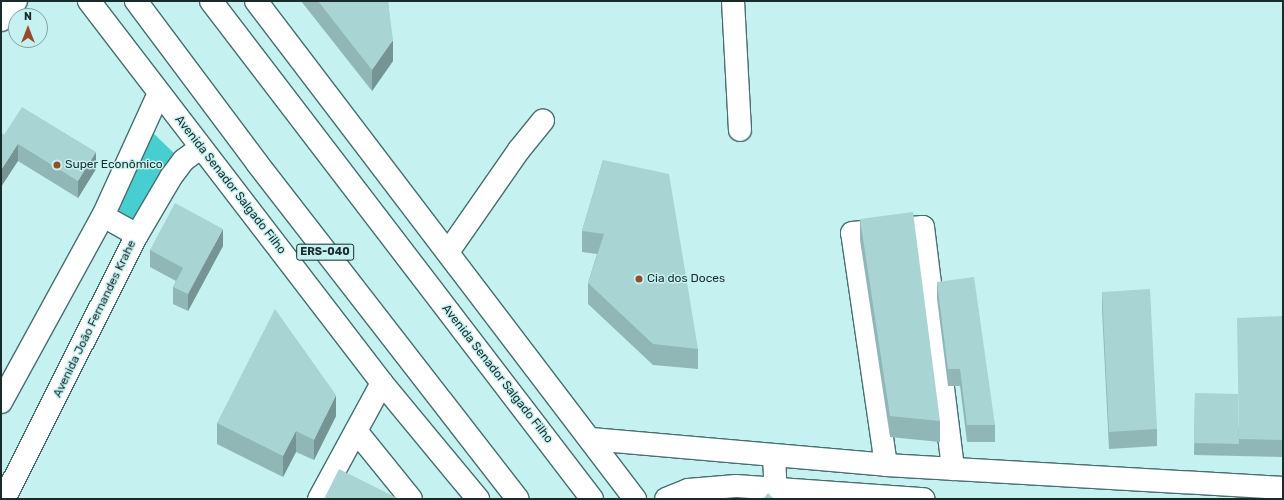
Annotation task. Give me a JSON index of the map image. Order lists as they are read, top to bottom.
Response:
{
  "streets": {
    "main road": ["Avenida Senador Salgado Filho", "ERS-040", "Avenida João Fernandes Krahe"]
  },
  "crossings": [
    ["Avenida Senador Salgado Filho", "Avenida João Fernandes Krahe"]
  ],
  "places": ["Super Econômico", "Cia dos Doces"],
  "north": "top"
}
